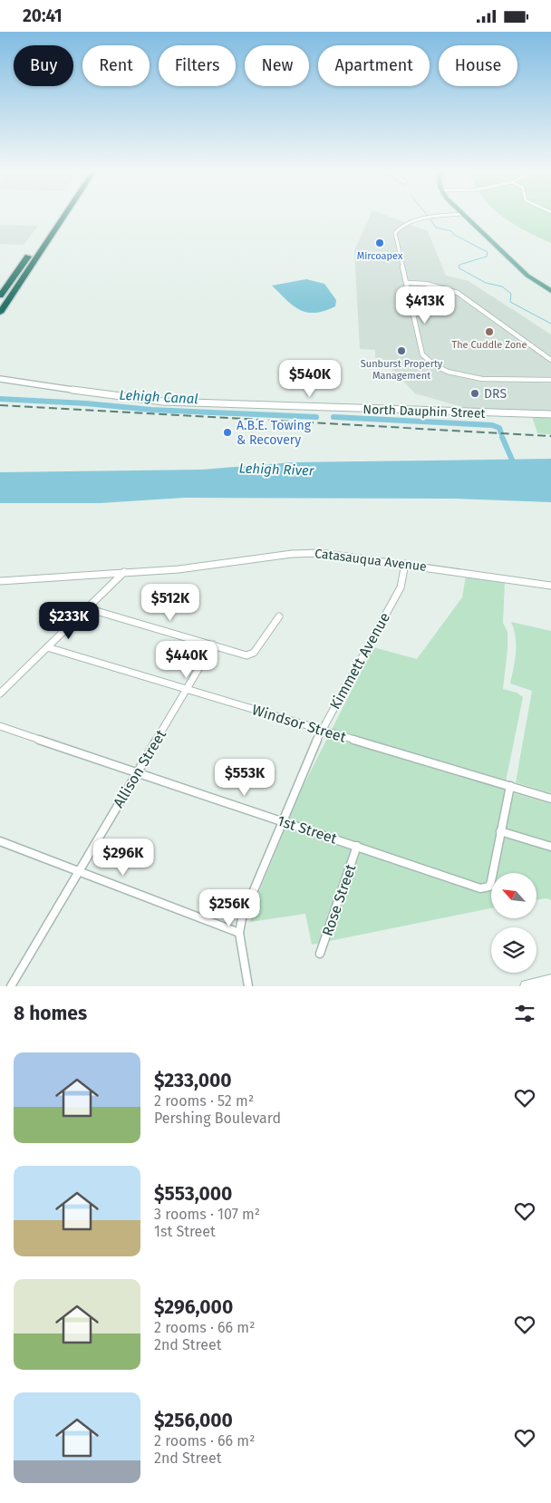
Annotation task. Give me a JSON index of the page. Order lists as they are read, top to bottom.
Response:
{
  "streets": {
    "street": [
      "North Dauphin Street",
      "Catasauqua Avenue",
      "Kimmett Avenue",
      "Windsor Street",
      "Allison Street",
      "1st Street",
      "Rose Street"
    ]
  },
  "crossings": [
    ["Catasauqua Avenue", "Kimmett Avenue"],
    ["Kimmett Avenue", "Windsor Street"],
    ["Kimmett Avenue", "1st Street"],
    ["Windsor Street", "Allison Street"],
    ["Allison Street", "1st Street"],
    ["1st Street", "Rose Street"]
  ],
  "water": ["Lehigh Canal", "Lehigh River"],
  "places": [
    "Mircoapex",
    "The Cuddle Zone",
    "Sunburst Property Management",
    "DRS",
    "A.B.E. Towing & Recovery"
  ],
  "north": "top left",
  "page": {
    "status": "20:41",
    "chip": [
      "Buy",
      "Rent",
      "Filters",
      "New",
      "Apartment",
      "House"
    ],
    "price": [
      "$413K",
      "$540K",
      "$512K",
      "$233K",
      "$440K",
      "$553K",
      "$296K",
      "$256K"
    ],
    "heading": "8 homes",
    "list": [
      {
        "name": "$233,000",
        "note": "2 rooms · 52 m² · Pershing Boulevard"
      },
      {
        "name": "$553,000",
        "note": "3 rooms · 107 m² · 1st Street"
      },
      {
        "name": "$296,000",
        "note": "2 rooms · 66 m² · 2nd Street"
      },
      {
        "name": "$256,000",
        "note": "2 rooms · 66 m² · 2nd Street"
      }
    ]
  }
}
